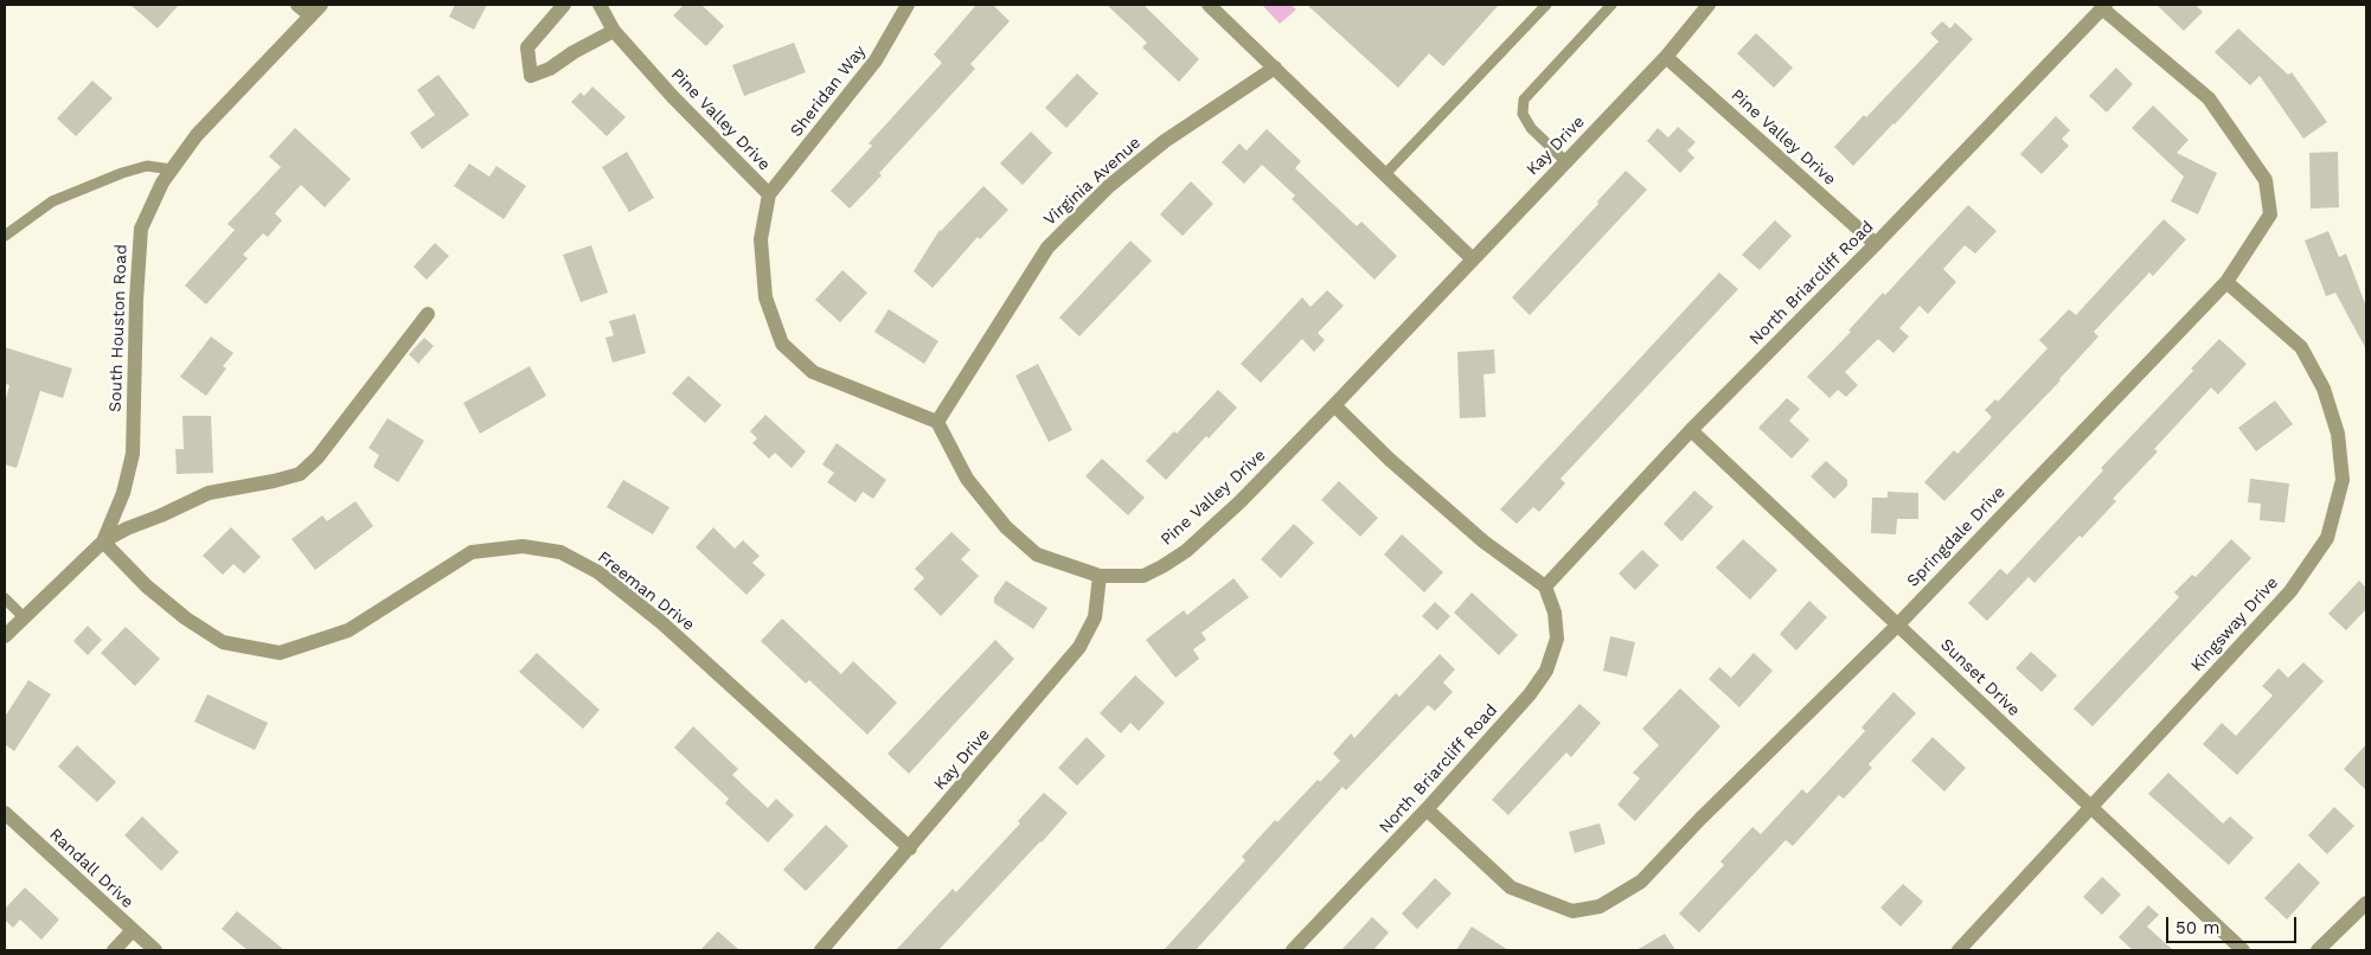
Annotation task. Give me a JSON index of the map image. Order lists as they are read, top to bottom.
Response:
{
  "streets": {
    "street": [
      "Sheridan Way",
      "Pine Valley Drive",
      "Kay Drive",
      "Virginia Avenue",
      "North Briarcliff Road",
      "South Houston Road",
      "Springdale Drive",
      "Freeman Drive",
      "Kingsway Drive",
      "Sunset Drive",
      "Randall Drive"
    ]
  },
  "crossings": [
    ["Sheridan Way", "Pine Valley Drive"],
    ["Pine Valley Drive", "Kay Drive"],
    ["Pine Valley Drive", "Virginia Avenue"],
    ["Pine Valley Drive", "North Briarcliff Road"],
    ["Kay Drive", "Freeman Drive"],
    ["North Briarcliff Road", "Springdale Drive"],
    ["North Briarcliff Road", "Sunset Drive"],
    ["South Houston Road", "Freeman Drive"],
    ["Springdale Drive", "Kingsway Drive"],
    ["Springdale Drive", "Sunset Drive"],
    ["Kingsway Drive", "Sunset Drive"]
  ],
  "scale_bar": "50 m"
}
